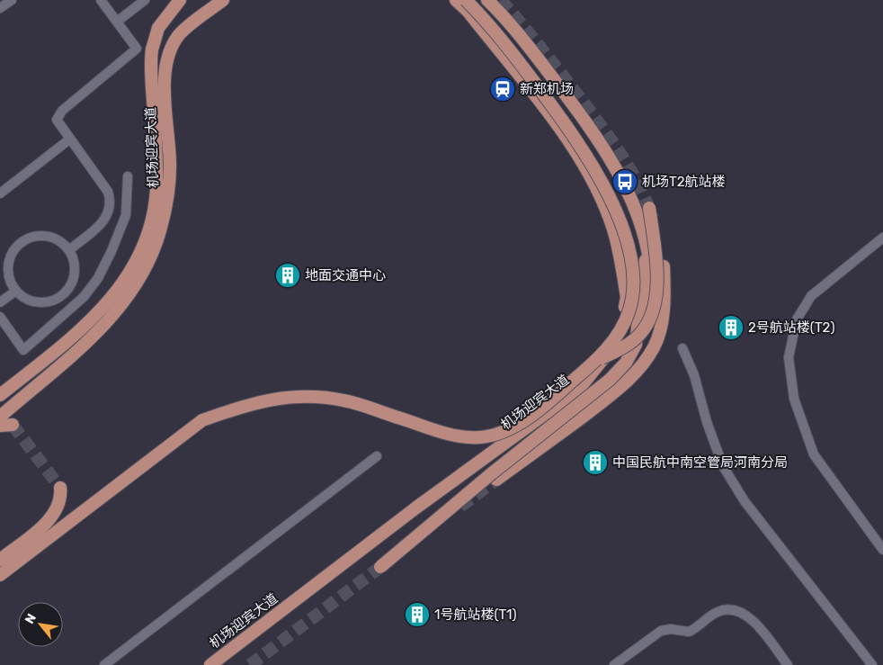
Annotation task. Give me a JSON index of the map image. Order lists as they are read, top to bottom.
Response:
{
  "streets": {
    "main road": ["机场迎宾大道"]
  },
  "places": {
    "station": ["新郑机场"],
    "bus stop": ["机场T2航站楼"],
    "building": [
      "地面交通中心",
      "2号航站楼(T2)",
      "中国民航中南空管局河南分局",
      "1号航站楼(T1)"
    ]
  },
  "north": "top left"
}
